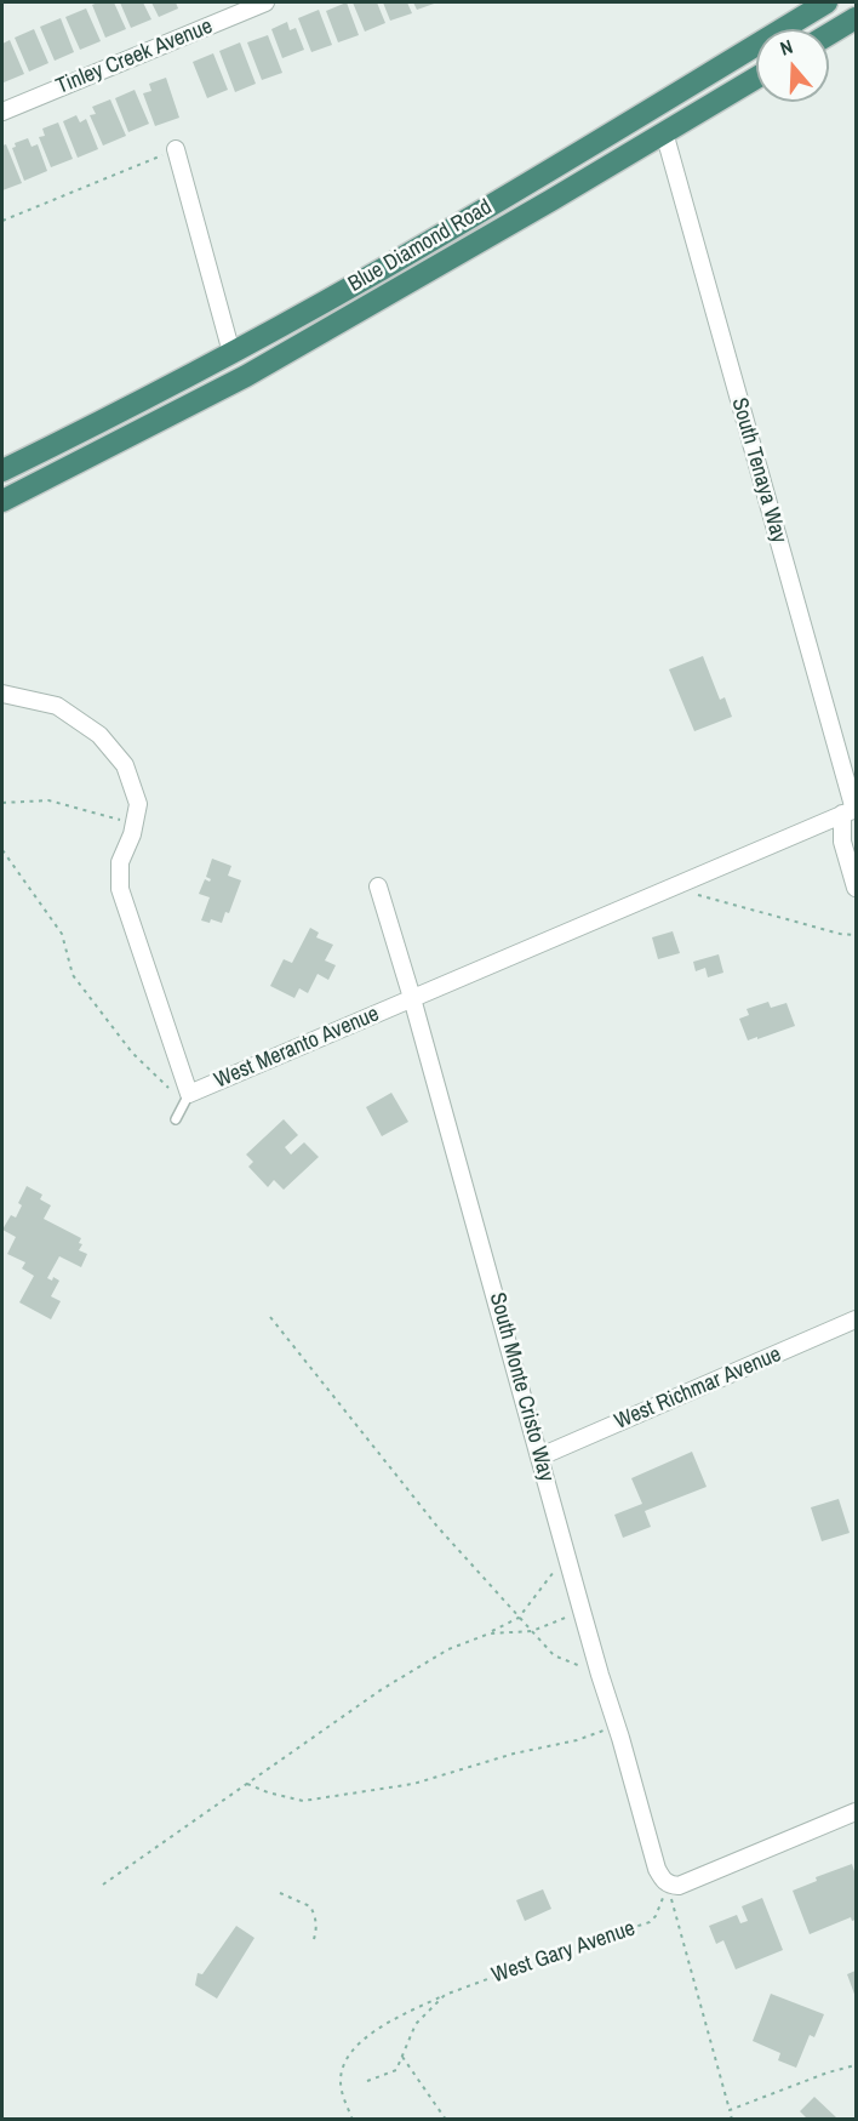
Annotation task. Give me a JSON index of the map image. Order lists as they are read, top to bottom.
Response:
{
  "streets": {
    "highway": ["Blue Diamond Road"],
    "street": [
      "Tinley Creek Avenue",
      "South Tenaya Way",
      "West Meranto Avenue",
      "South Monte Cristo Way",
      "West Richmar Avenue"
    ],
    "path": ["West Gary Avenue"]
  },
  "crossings": [
    ["Blue Diamond Road", "South Tenaya Way"],
    ["South Tenaya Way", "West Meranto Avenue"],
    ["West Meranto Avenue", "South Monte Cristo Way"],
    ["South Monte Cristo Way", "West Richmar Avenue"],
    ["South Monte Cristo Way", "West Gary Avenue"]
  ],
  "north": "top"
}
